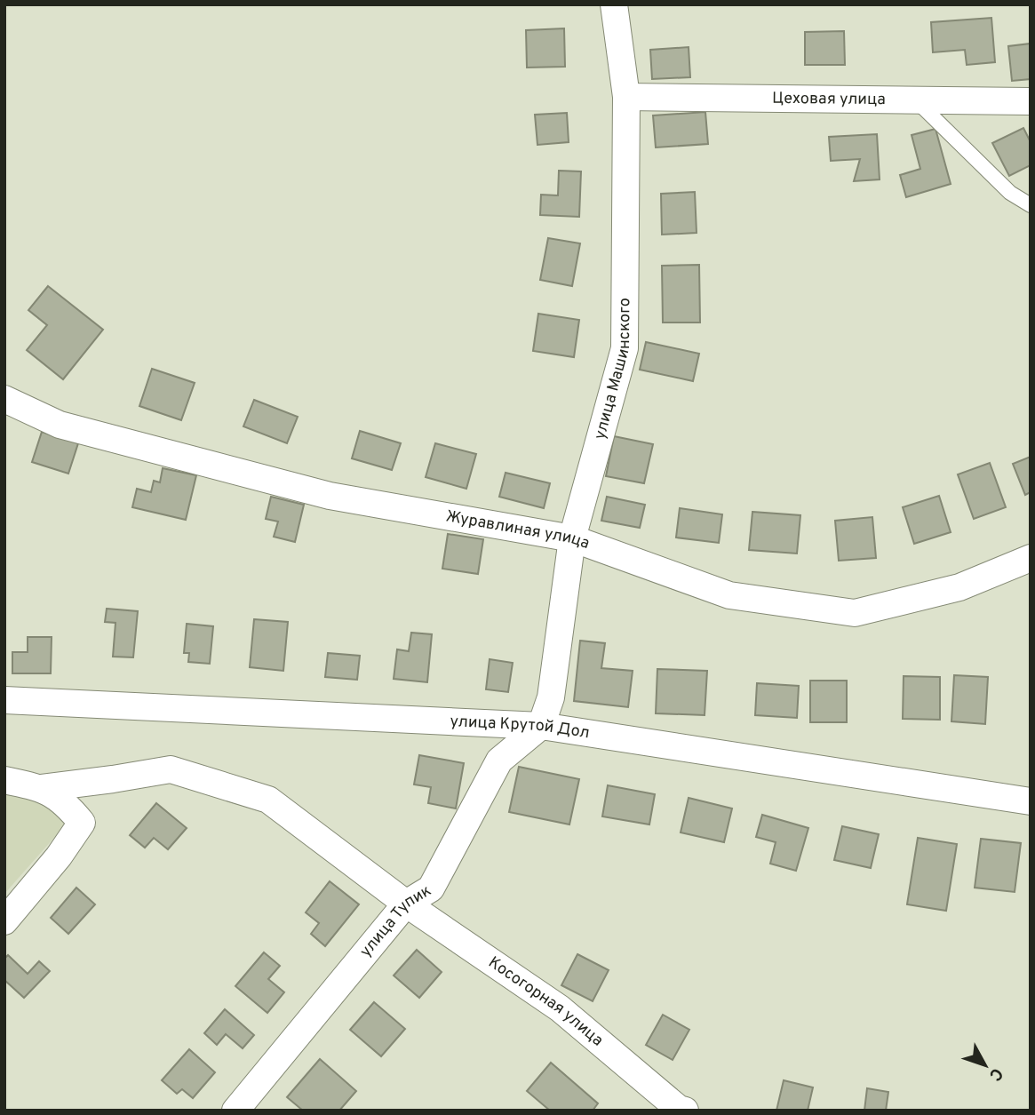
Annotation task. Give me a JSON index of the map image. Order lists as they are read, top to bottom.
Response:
{
  "streets": {
    "street": [
      "Цеховая улица",
      "улица Машинского",
      "Журавлиная улица",
      "улица Крутой Дол",
      "улица Тупик",
      "Косогорная улица"
    ]
  },
  "crossings": [
    ["Цеховая улица", "улица Машинского"],
    ["улица Машинского", "Журавлиная улица"],
    ["улица Машинского", "улица Крутой Дол"],
    ["улица Машинского", "улица Тупик"],
    ["улица Крутой Дол", "улица Тупик"],
    ["улица Тупик", "Косогорная улица"]
  ],
  "north": "bottom right"
}
